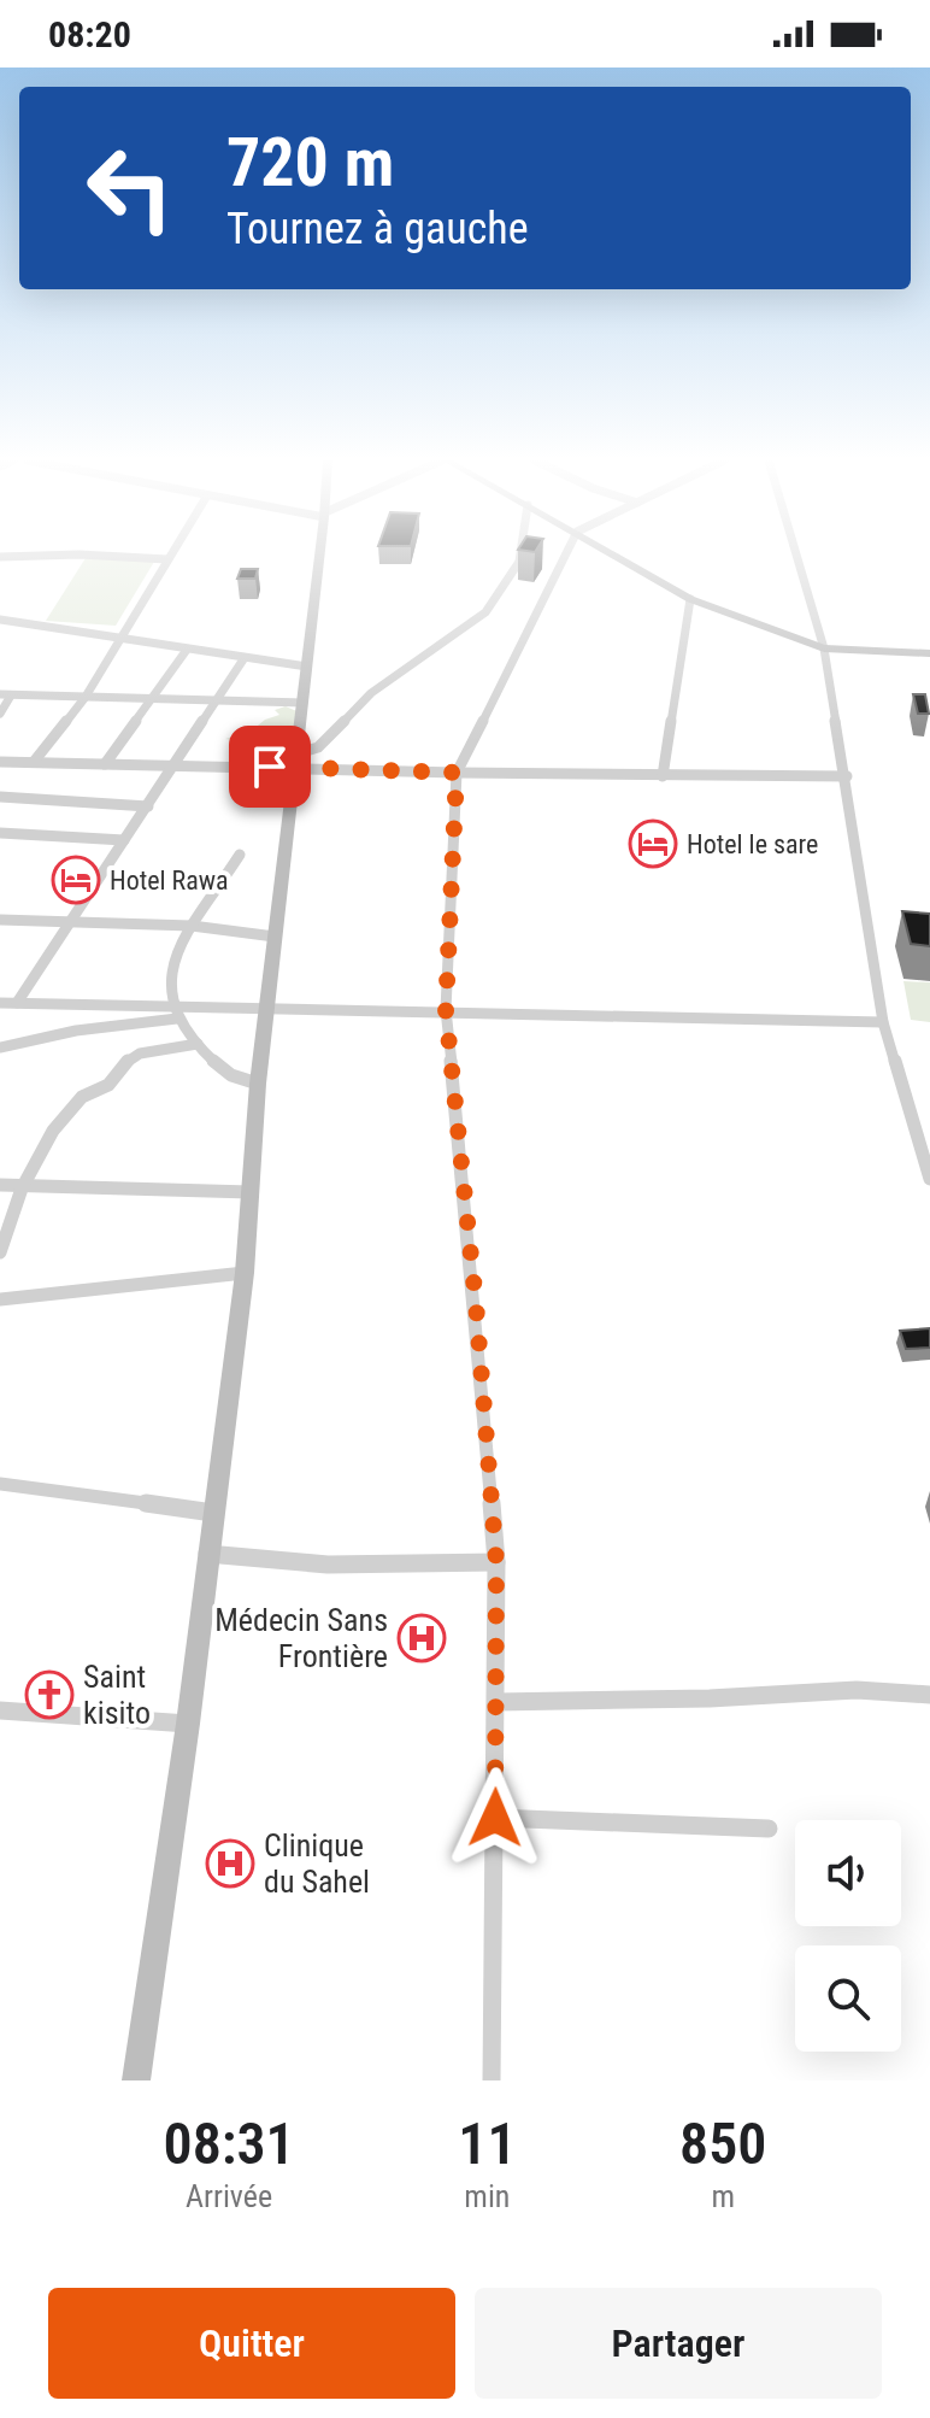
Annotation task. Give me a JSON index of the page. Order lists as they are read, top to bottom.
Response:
{
  "places": {
    "hotel": ["Hotel le sare", "Hotel Rawa"],
    "hospital": ["Médecin Sans Frontière", "Clinique du Sahel"],
    "church": ["Saint kisito"]
  },
  "page": {
    "status": "08:20",
    "turn": ["720 m", "Tournez à gauche"],
    "eta": [
      "08:31",
      "Arrivée",
      "11",
      "min",
      "850",
      "m"
    ],
    "buttons": ["Quitter", "Partager"]
  }
}
